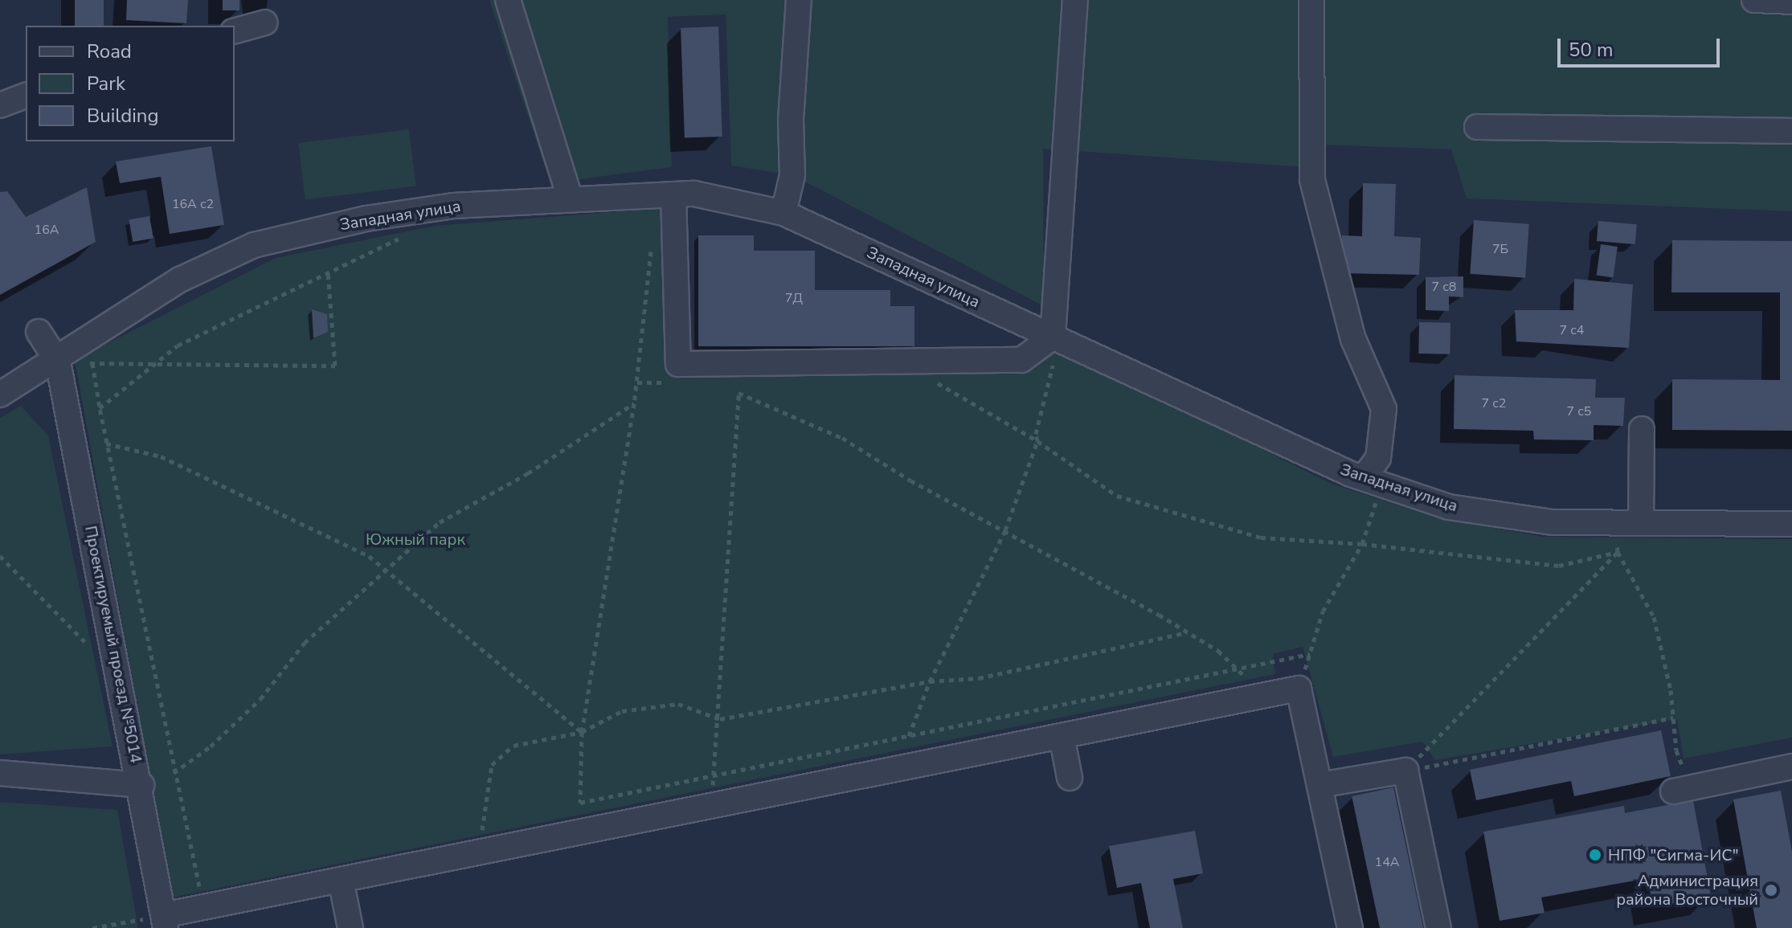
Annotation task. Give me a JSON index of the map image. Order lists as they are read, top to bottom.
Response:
{
  "streets": {
    "street": ["Западная улица", "Проектируемый проезд №5014"]
  },
  "crossings": [
    ["Западная улица", "Проектируемый проезд №5014"]
  ],
  "parks": ["Южный парк"],
  "places": ["НПФ \"Сигма-ИС\"", "Администрация района Восточный"],
  "house_numbers": [
    "16А с2",
    "16А",
    "7Б",
    "7 с8",
    "7Д",
    "7 с4",
    "7 с2",
    "7 с5",
    "14А"
  ],
  "legend": ["Road", "Park", "Building"],
  "scale_bar": "50 m"
}
